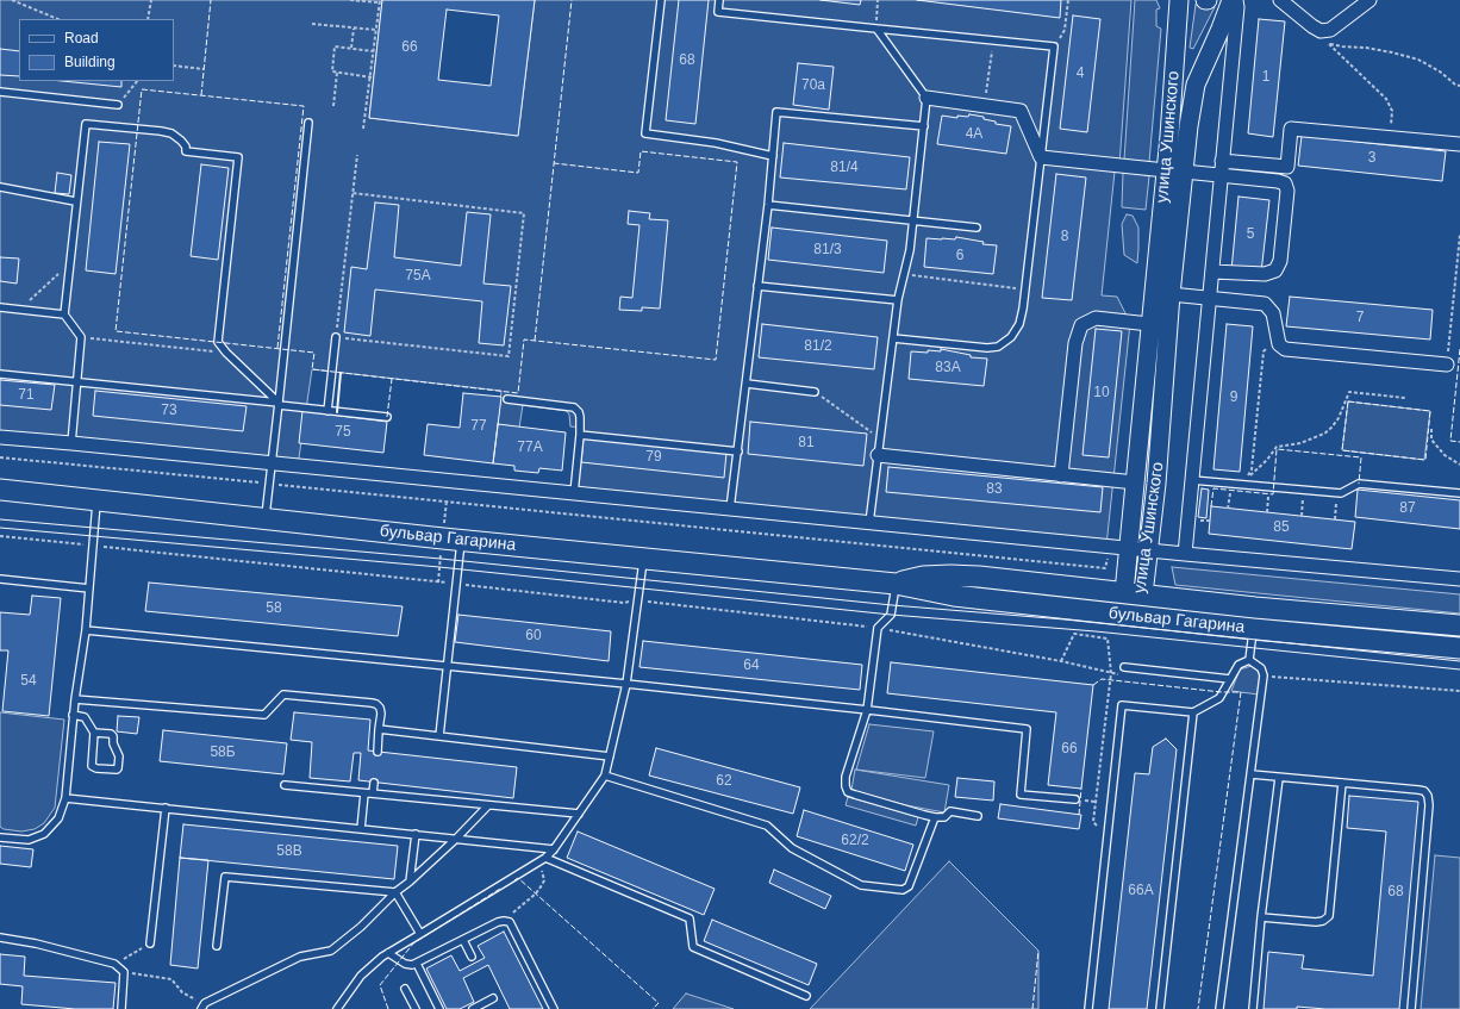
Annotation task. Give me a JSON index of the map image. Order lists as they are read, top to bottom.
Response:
{
  "streets": {
    "main road": ["улица Ушинского", "бульвар Гагарина"]
  },
  "crossings": [
    ["улица Ушинского", "бульвар Гагарина"]
  ],
  "house_numbers": [
    "66",
    "68",
    "4",
    "1",
    "70а",
    "4А",
    "3",
    "81/4",
    "5",
    "8",
    "81/3",
    "6",
    "75А",
    "7",
    "81/2",
    "83А",
    "10",
    "71",
    "9",
    "73",
    "77",
    "75",
    "81",
    "77А",
    "79",
    "83",
    "87",
    "85",
    "58",
    "60",
    "64",
    "54",
    "66",
    "58Б",
    "62",
    "62/2",
    "58В",
    "66А",
    "68"
  ],
  "legend": ["Road", "Building"]
}
